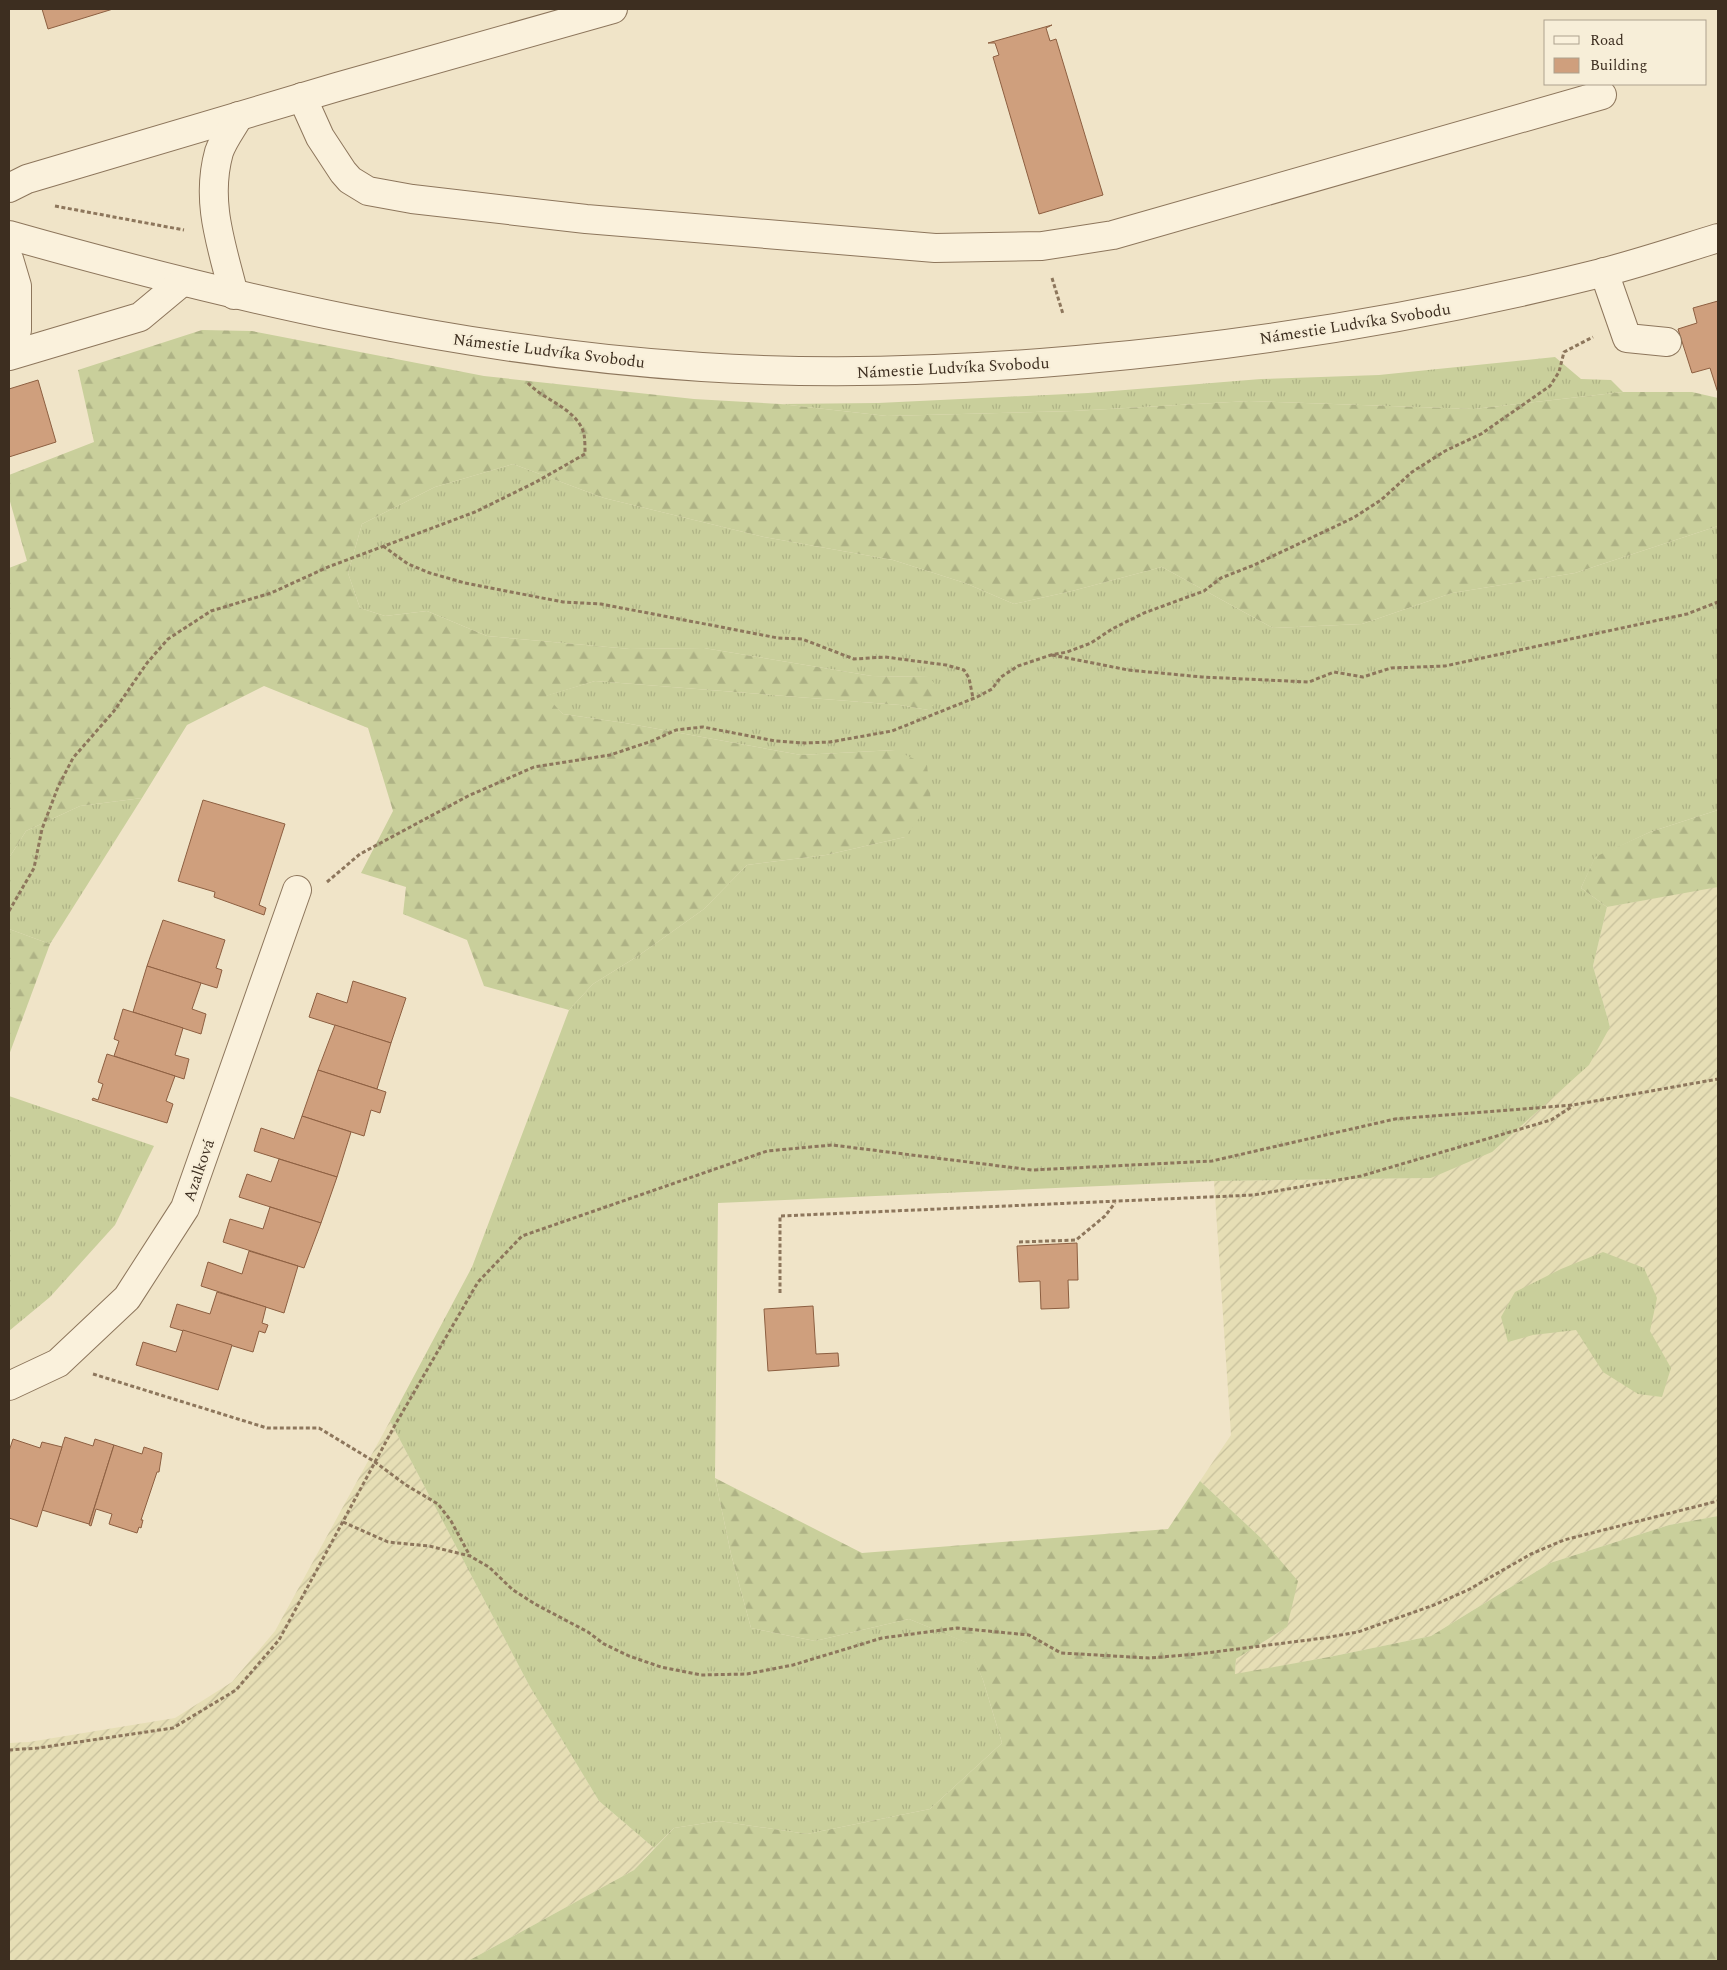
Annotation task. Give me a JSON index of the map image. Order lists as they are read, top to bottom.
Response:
{
  "streets": {
    "street": ["Námestie Ludvíka Svobodu", "Azalková"]
  },
  "legend": ["Road", "Building"]
}
